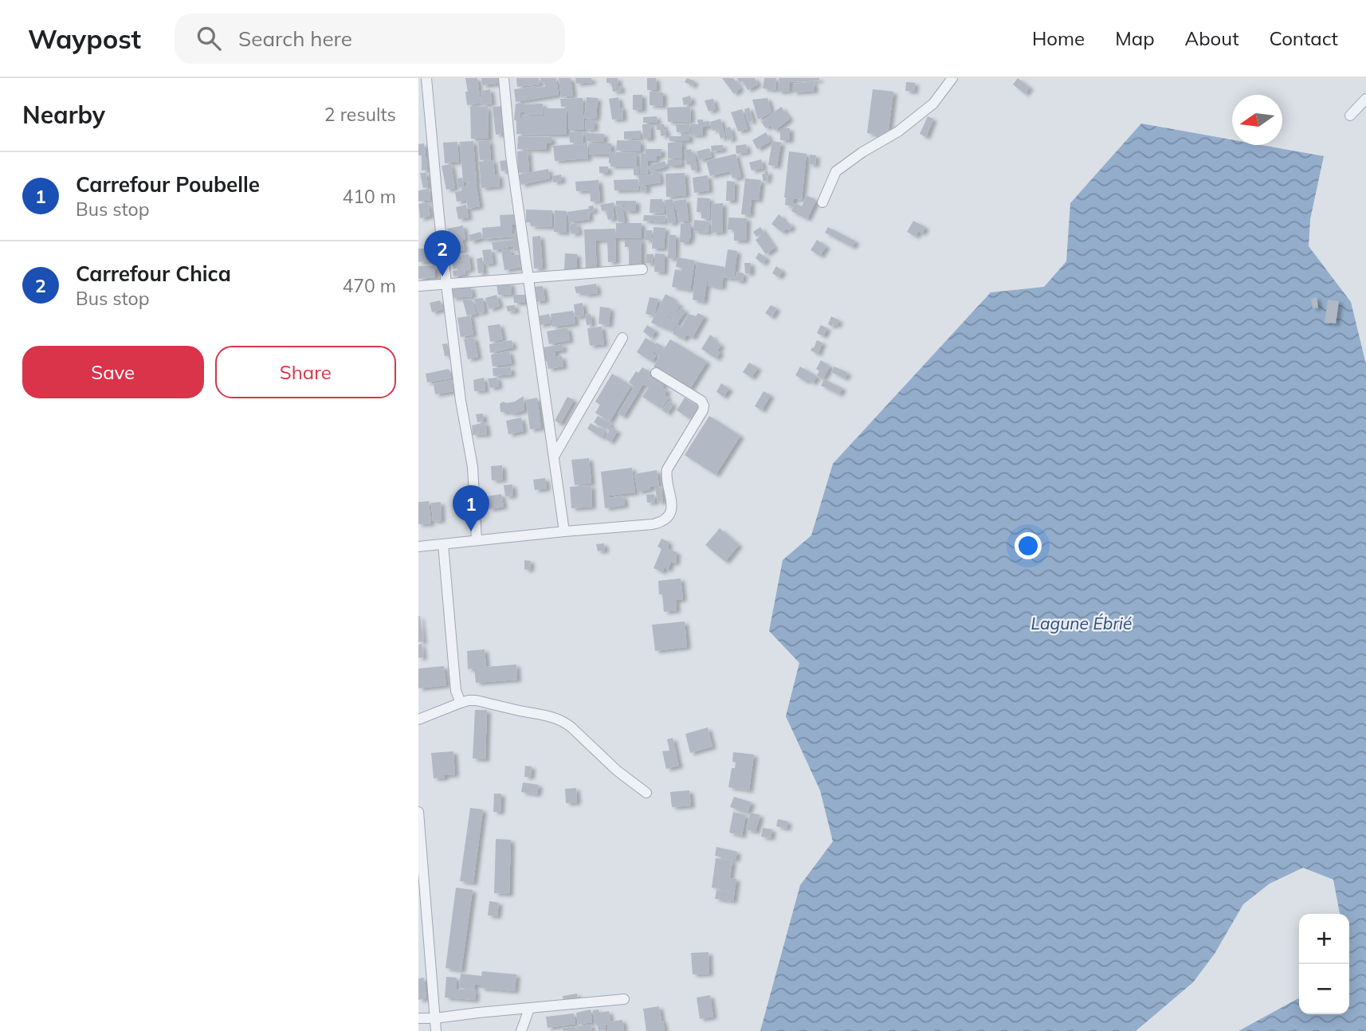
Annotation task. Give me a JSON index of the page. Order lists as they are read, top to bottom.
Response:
{
  "water": ["Lagune Ébrié"],
  "north": "left",
  "page": {
    "header": "Waypost",
    "search": "Search here",
    "nav": [
      "Home",
      "Map",
      "About",
      "Contact"
    ],
    "heading": ["Nearby", "2 results"],
    "list": [
      {
        "mark": "1",
        "name": "Carrefour Poubelle",
        "note": "Bus stop",
        "value": "410 m"
      },
      {
        "mark": "2",
        "name": "Carrefour Chica",
        "note": "Bus stop",
        "value": "470 m"
      }
    ],
    "pins": ["2", "1"],
    "buttons": ["Save", "Share"],
    "map_buttons": ["+", "−"]
  }
}
